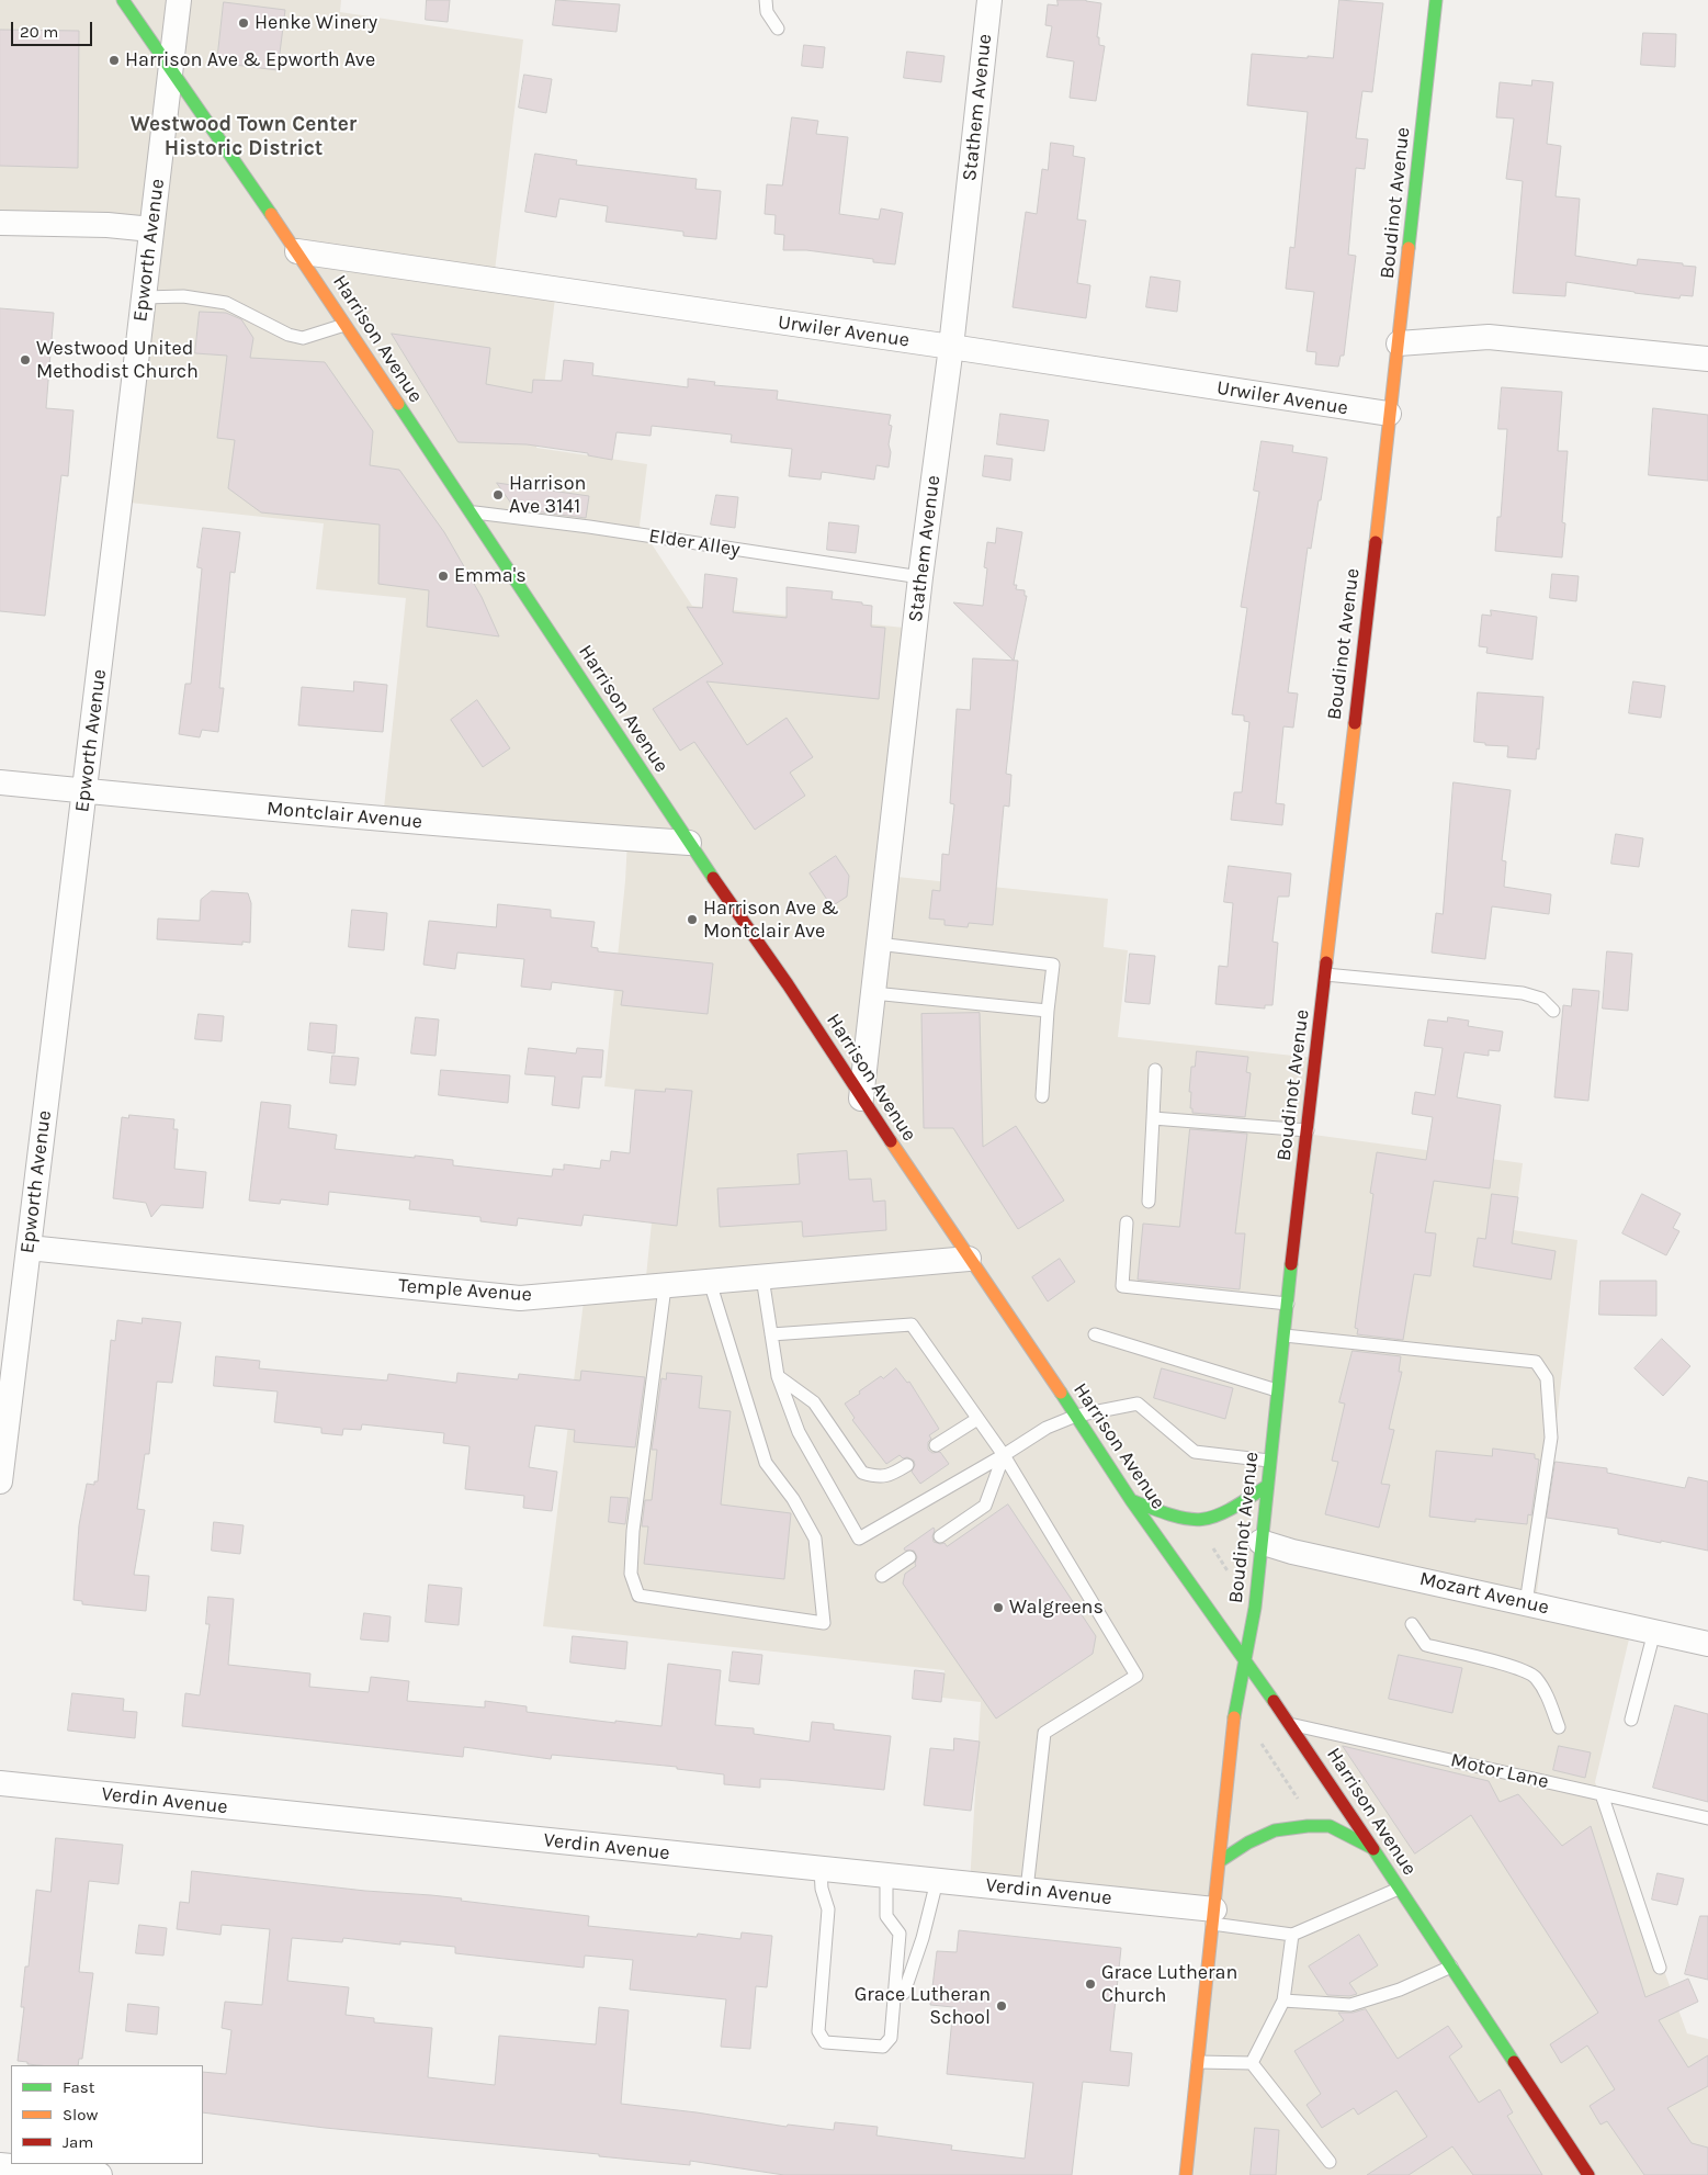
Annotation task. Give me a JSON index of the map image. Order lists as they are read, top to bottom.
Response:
{
  "streets": {
    "main road": ["Boudinot Avenue", "Harrison Avenue"],
    "street": [
      "Stathem Avenue",
      "Epworth Avenue",
      "Urwiler Avenue",
      "Montclair Avenue",
      "Temple Avenue",
      "Mozart Avenue",
      "Verdin Avenue"
    ],
    "lane": ["Elder Alley", "Motor Lane"]
  },
  "crossings": [
    ["Stathem Avenue", "Urwiler Avenue"],
    ["Stathem Avenue", "Harrison Avenue"],
    ["Stathem Avenue", "Elder Alley"],
    ["Boudinot Avenue", "Urwiler Avenue"],
    ["Boudinot Avenue", "Harrison Avenue"],
    ["Boudinot Avenue", "Mozart Avenue"],
    ["Boudinot Avenue", "Verdin Avenue"],
    ["Epworth Avenue", "Harrison Avenue"],
    ["Epworth Avenue", "Montclair Avenue"],
    ["Epworth Avenue", "Temple Avenue"],
    ["Urwiler Avenue", "Harrison Avenue"],
    ["Harrison Avenue", "Elder Alley"],
    ["Harrison Avenue", "Montclair Avenue"],
    ["Harrison Avenue", "Temple Avenue"],
    ["Harrison Avenue", "Motor Lane"]
  ],
  "districts": ["Westwood Town Center Historic District"],
  "places": [
    "Henke Winery",
    "Harrison Ave & Epworth Ave",
    "Westwood United Methodist Church",
    "Harrison Ave 3141",
    "Emma's",
    "Harrison Ave & Montclair Ave",
    "Walgreens",
    "Grace Lutheran Church",
    "Grace Lutheran School"
  ],
  "legend": ["Fast", "Slow", "Jam"],
  "scale_bar": "20 m"
}
